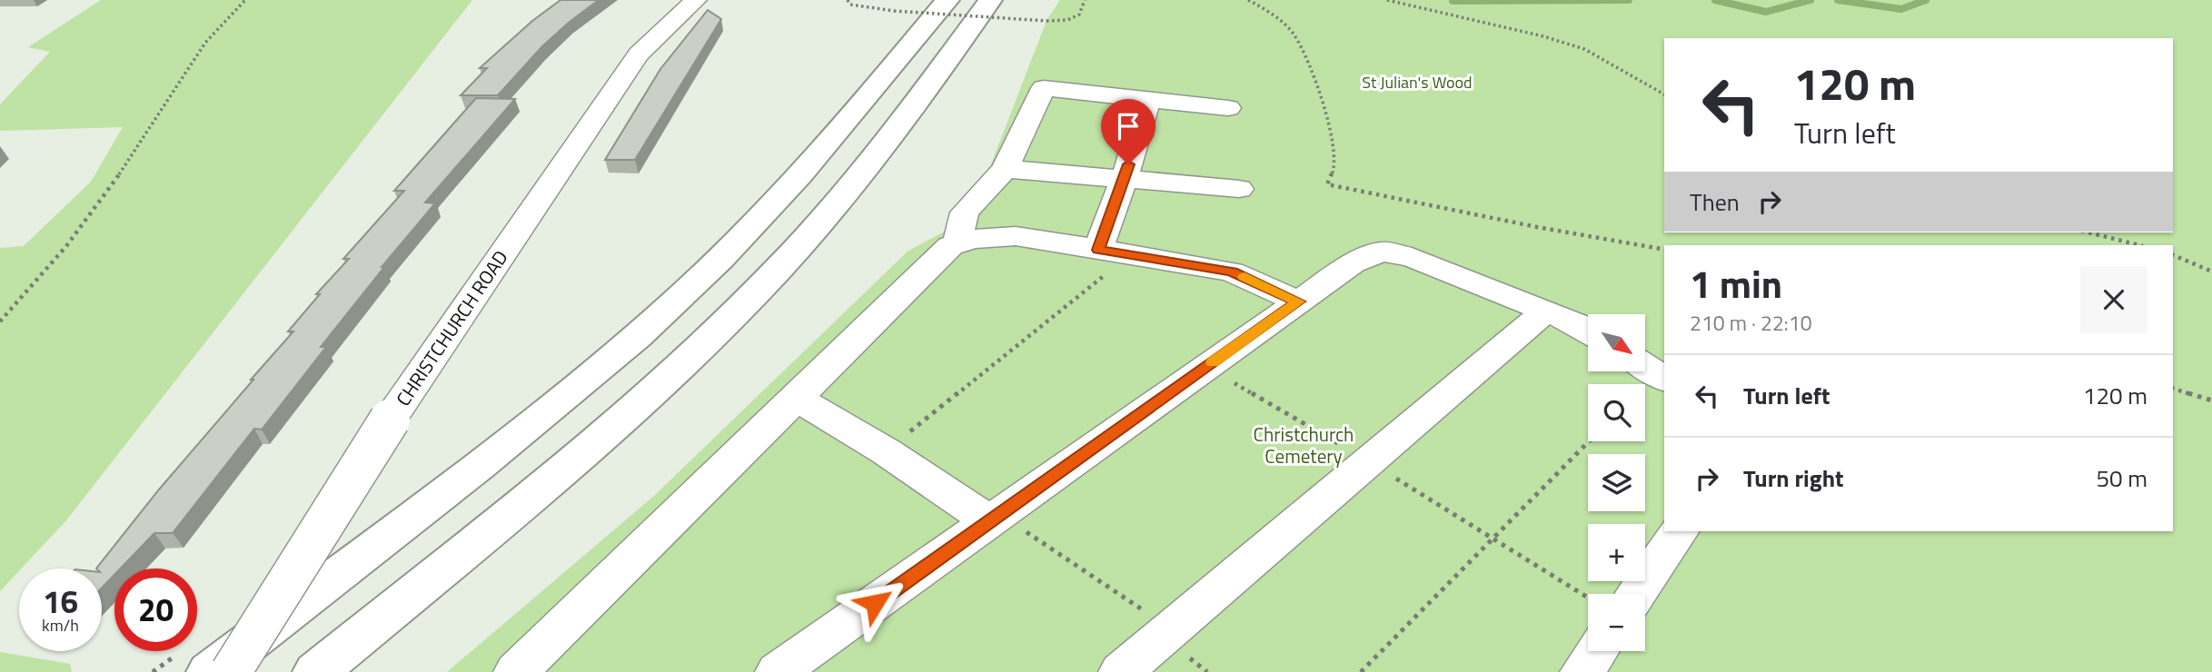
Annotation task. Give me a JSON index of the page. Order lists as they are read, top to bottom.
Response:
{
  "streets": {
    "street": ["CHRISTCHURCH ROAD"]
  },
  "parks": ["St Julian's Wood", "Christchurch Cemetery"],
  "north": "bottom right",
  "page": {
    "turn": ["120 m", "Turn left"],
    "then": "Then",
    "heading": ["1 min", "210 m · 22:10"],
    "map_buttons": ["+", "−"],
    "list": [
      {
        "name": "Turn left",
        "value": "120 m"
      },
      {
        "name": "Turn right",
        "value": "50 m"
      }
    ],
    "speed": "16 km/h",
    "limit": "20"
  }
}
